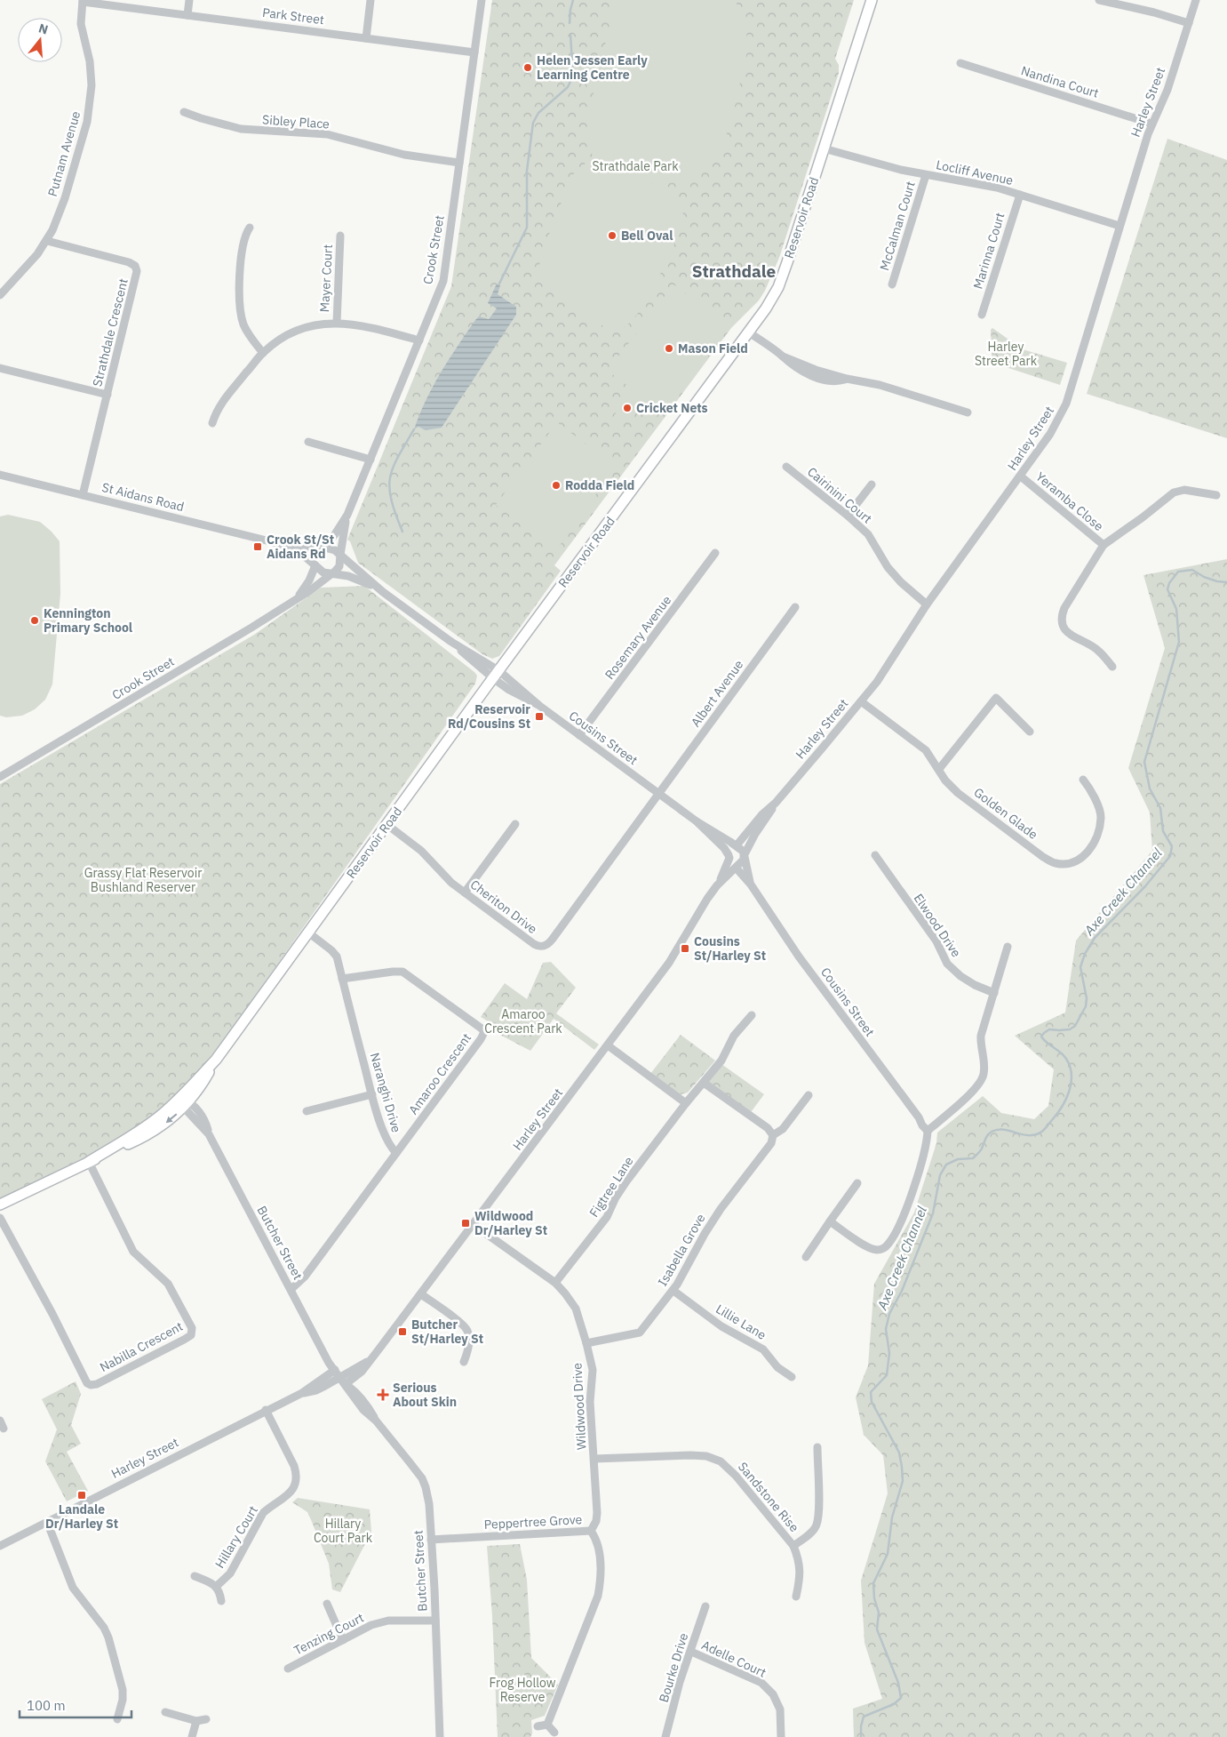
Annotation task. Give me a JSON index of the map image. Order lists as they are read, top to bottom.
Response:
{
  "streets": {
    "main road": ["Reservoir Road"],
    "street": [
      "Park Street",
      "Nandina Court",
      "Harley Street",
      "Sibley Place",
      "Putnam Avenue",
      "Locliff Avenue",
      "McCalman Court",
      "Crook Street",
      "Marinna Court",
      "Mayer Court",
      "Strathdale Crescent",
      "Cairinini Court",
      "St Aidans Road",
      "Yeramba Close",
      "Rosemary Avenue",
      "Albert Avenue",
      "Cousins Street",
      "Golden Glade",
      "Cheriton Drive",
      "Elwood Drive",
      "Amaroo Crescent",
      "Naranghi Drive",
      "Figtree Lane",
      "Butcher Street",
      "Isabella Grove",
      "Lillie Lane",
      "Nabilla Crescent",
      "Wildwood Drive",
      "Sandstone Rise",
      "Peppertree Grove",
      "Hillary Court",
      "Tenzing Court",
      "Adelle Court",
      "Bourke Drive"
    ]
  },
  "crossings": [
    ["Park Street", "Putnam Avenue"],
    ["Park Street", "Crook Street"],
    ["Nandina Court", "Harley Street"],
    ["Harley Street", "Locliff Avenue"],
    ["Harley Street", "Cairinini Court"],
    ["Harley Street", "Yeramba Close"],
    ["Harley Street", "Cousins Street"],
    ["Harley Street", "Golden Glade"],
    ["Harley Street", "Butcher Street"],
    ["Harley Street", "Wildwood Drive"],
    ["Harley Street", "Hillary Court"],
    ["Sibley Place", "Crook Street"],
    ["Putnam Avenue", "Strathdale Crescent"],
    ["Locliff Avenue", "Reservoir Road"],
    ["Locliff Avenue", "McCalman Court"],
    ["Locliff Avenue", "Marinna Court"],
    ["Reservoir Road", "Cousins Street"],
    ["Reservoir Road", "Cheriton Drive"],
    ["Reservoir Road", "Naranghi Drive"],
    ["Reservoir Road", "Butcher Street"],
    ["Reservoir Road", "Nabilla Crescent"],
    ["Crook Street", "St Aidans Road"],
    ["Crook Street", "Cousins Street"],
    ["Strathdale Crescent", "St Aidans Road"],
    ["St Aidans Road", "Cousins Street"],
    ["Rosemary Avenue", "Cousins Street"],
    ["Albert Avenue", "Cousins Street"],
    ["Albert Avenue", "Cheriton Drive"],
    ["Cousins Street", "Cheriton Drive"],
    ["Amaroo Crescent", "Naranghi Drive"],
    ["Figtree Lane", "Wildwood Drive"],
    ["Butcher Street", "Peppertree Grove"],
    ["Butcher Street", "Tenzing Court"],
    ["Isabella Grove", "Lillie Lane"],
    ["Isabella Grove", "Wildwood Drive"],
    ["Wildwood Drive", "Sandstone Rise"],
    ["Wildwood Drive", "Peppertree Grove"],
    ["Adelle Court", "Bourke Drive"]
  ],
  "districts": ["Strathdale"],
  "water": ["Axe Creek Channel"],
  "parks": [
    "Strathdale Park",
    "Harley Street Park",
    "Grassy Flat Reservoir Bushland Reserver",
    "Amaroo Crescent Park",
    "Hillary Court Park",
    "Frog Hollow Reserve"
  ],
  "places": {
    "other": [
      "Helen Jessen Early Learning Centre",
      "Bell Oval",
      "Mason Field",
      "Cricket Nets",
      "Rodda Field",
      "Kennington Primary School"
    ],
    "transit": [
      "Crook St/St Aidans Rd",
      "Reservoir Rd/Cousins St",
      "Cousins St/Harley St",
      "Wildwood Dr/Harley St",
      "Butcher St/Harley St",
      "Landale Dr/Harley St"
    ],
    "health": ["Serious About Skin"]
  },
  "scale_bar": "100 m",
  "north": "top"
}
